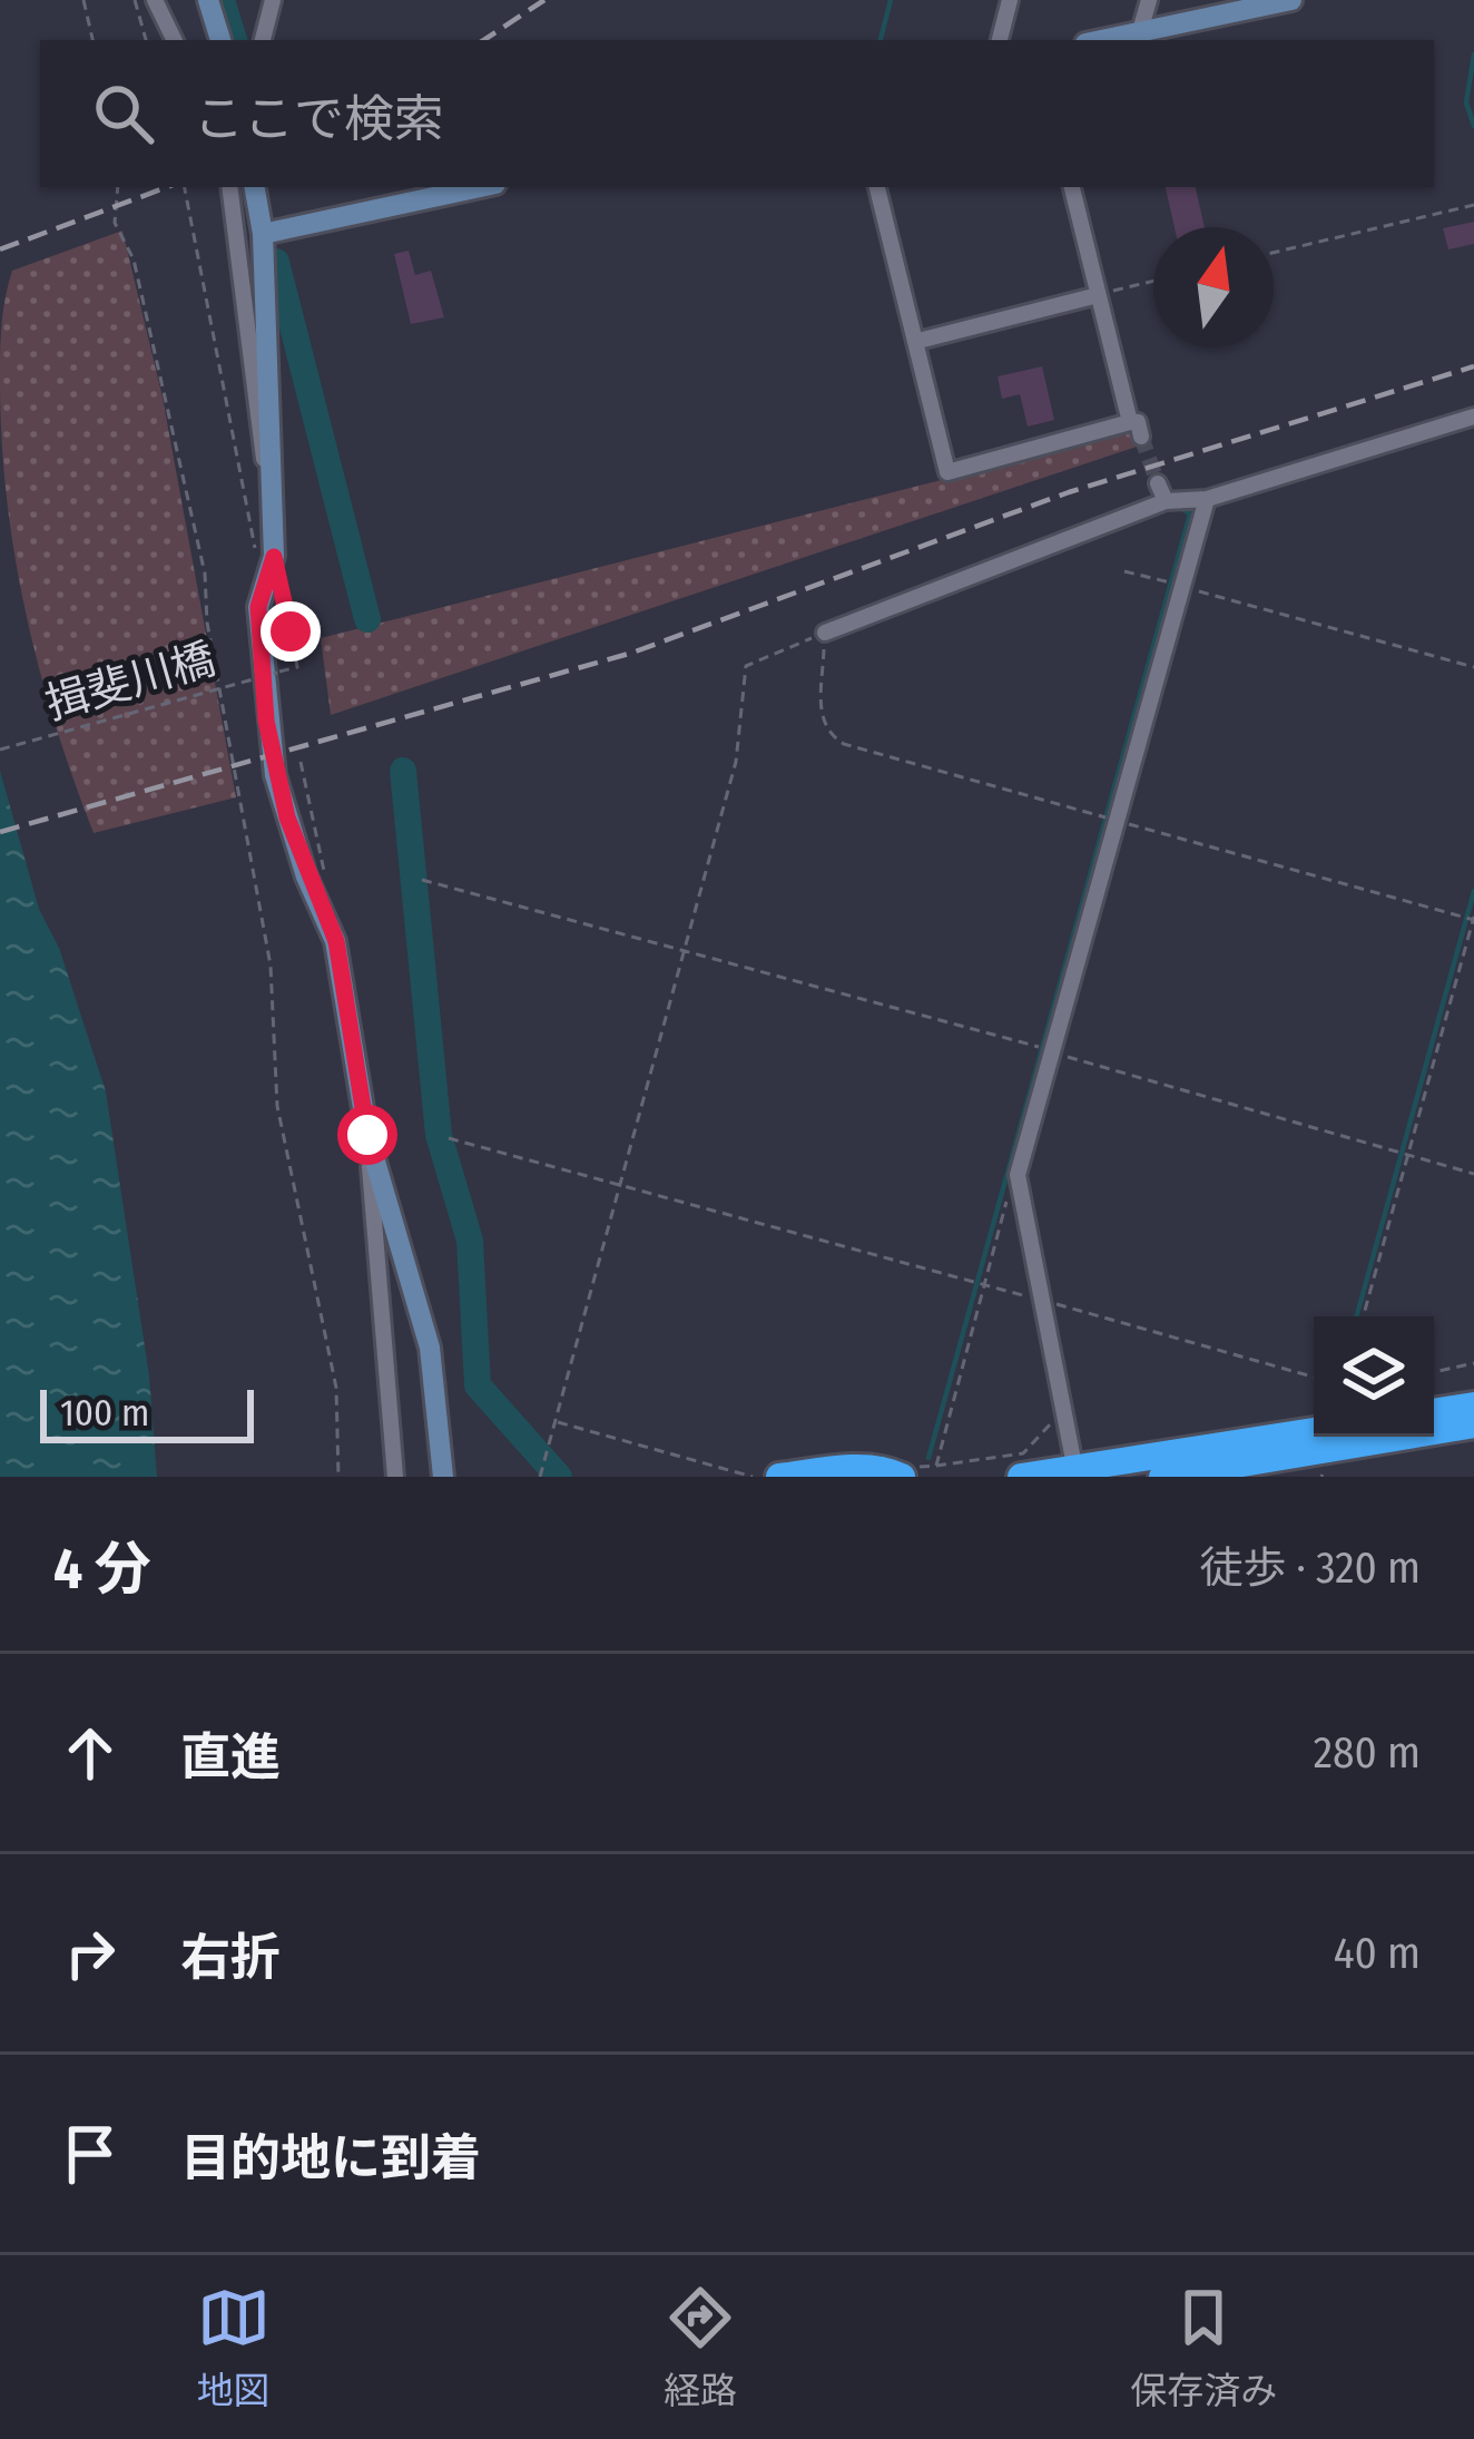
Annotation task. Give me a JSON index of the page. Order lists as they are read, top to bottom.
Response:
{
  "streets": {
    "path": ["揖斐川橋"]
  },
  "scale_bar": "100 m",
  "north": "top",
  "page": {
    "search": "ここで検索",
    "scale": "100 m",
    "heading": ["4 分", "徒歩 · 320 m"],
    "list": [
      ["直進", "280 m"],
      ["右折", "40 m"],
      "目的地に到着"
    ],
    "nav": ["地図", "経路", "保存済み"]
  }
}
